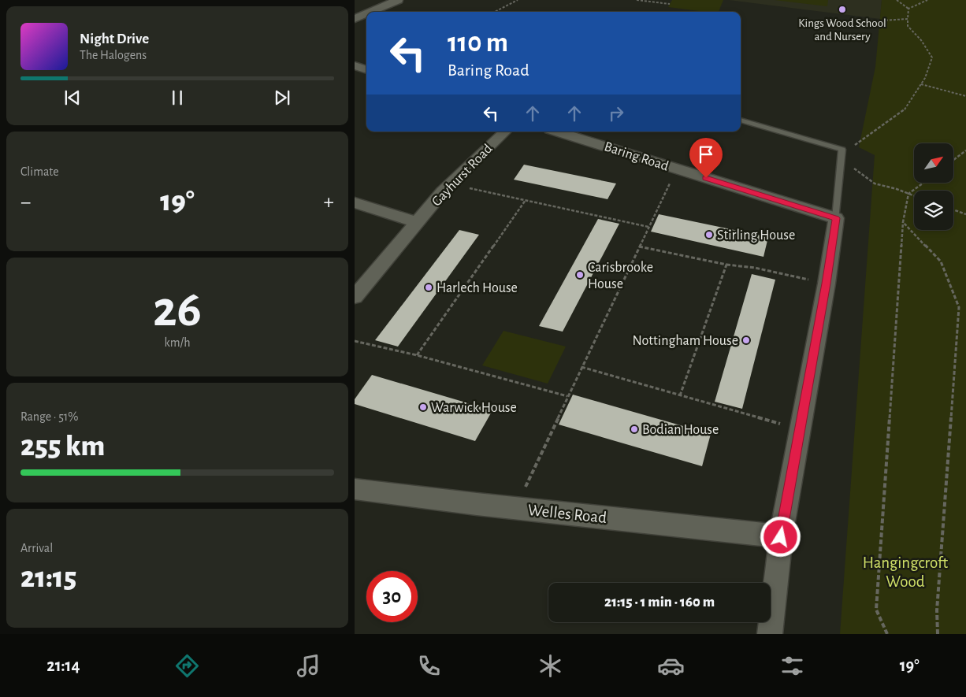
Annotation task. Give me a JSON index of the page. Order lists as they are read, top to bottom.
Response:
{
  "streets": {
    "street": ["Baring Road", "Gayhurst Road", "Welles Road"]
  },
  "parks": ["Hangingcroft Wood"],
  "places": [
    "Kings Wood School and Nursery",
    "Stirling House",
    "Carisbrooke House",
    "Harlech House",
    "Nottingham House",
    "Warwick House",
    "Bodian House"
  ],
  "north": "top right",
  "page": {
    "turn": ["110 m", "Baring Road"],
    "song": ["Night Drive", "The Halogens"],
    "tile": [
      "Climate",
      ["26", "km/h"],
      ["Range · 51%", "255 km"],
      ["Arrival", "21:15"]
    ],
    "heat": ["−", "19°", "+"],
    "limit": "30",
    "trip": "21:15 · 1 min · 160 m",
    "tabs": ["21:14", "19°"]
  }
}
